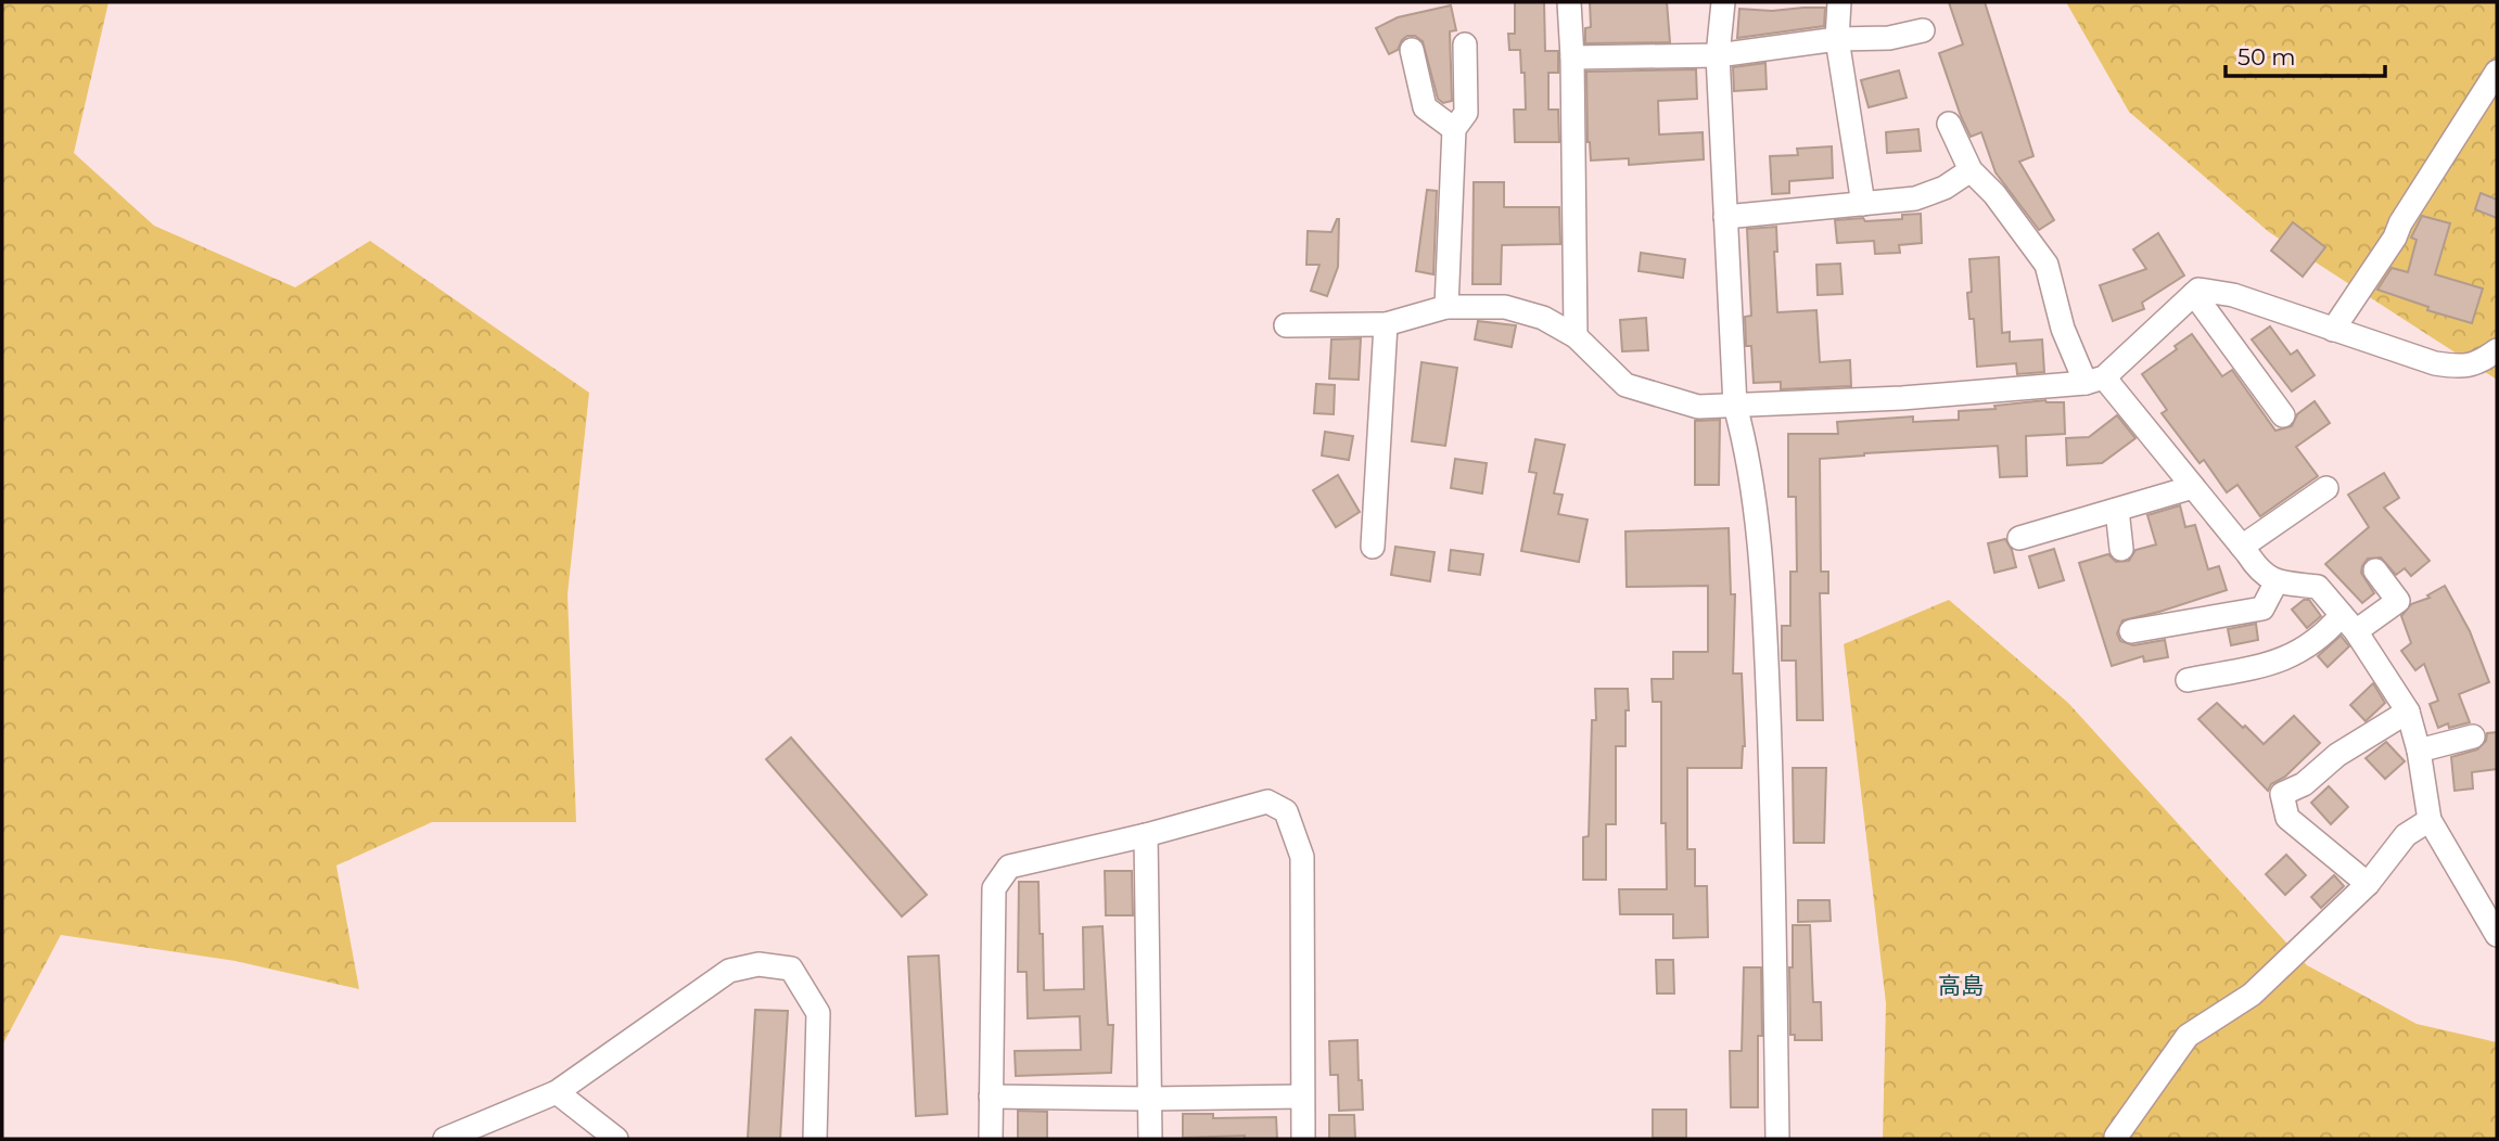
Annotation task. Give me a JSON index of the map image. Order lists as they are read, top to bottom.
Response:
{
  "districts": ["高島"],
  "scale_bar": "50 m"
}
